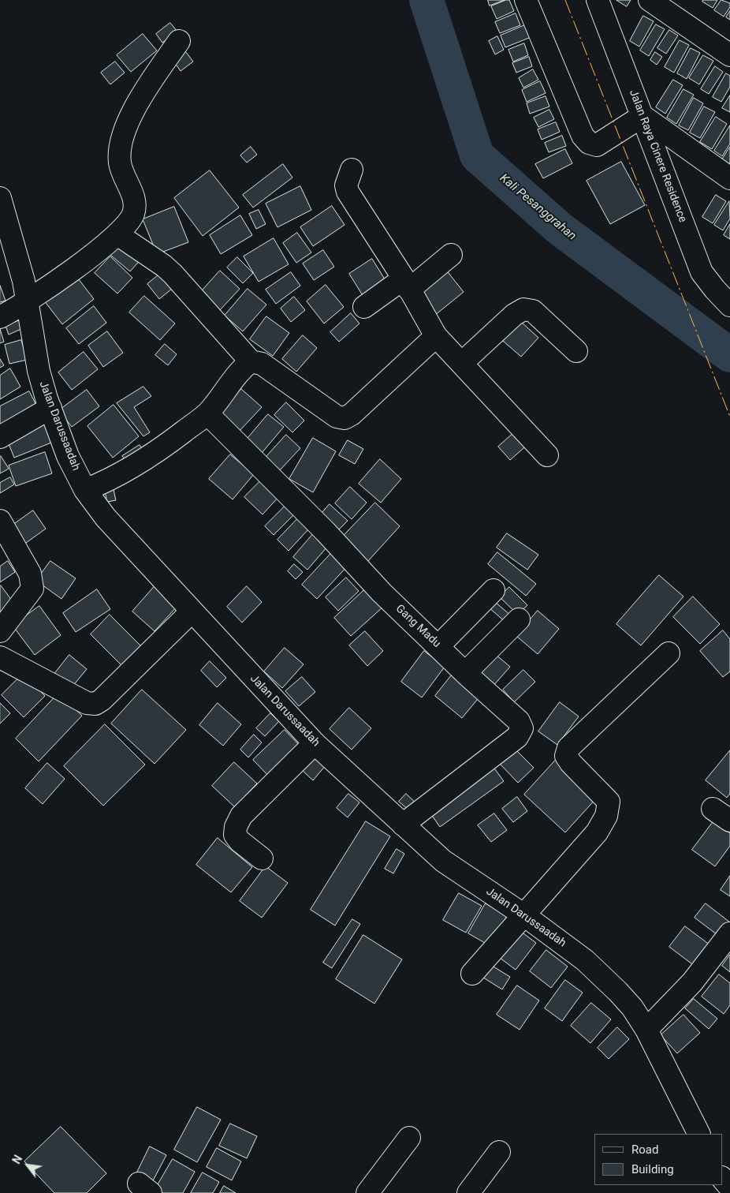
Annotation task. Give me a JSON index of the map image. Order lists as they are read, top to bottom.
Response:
{
  "streets": {
    "street": ["Jalan Raya Cinere Residence", "Jalan Darussaadah", "Gang Madu"]
  },
  "crossings": [
    ["Jalan Darussaadah", "Gang Madu"]
  ],
  "water": ["Kali Pesanggrahan"],
  "legend": ["Road", "Building"],
  "north": "top left"
}
